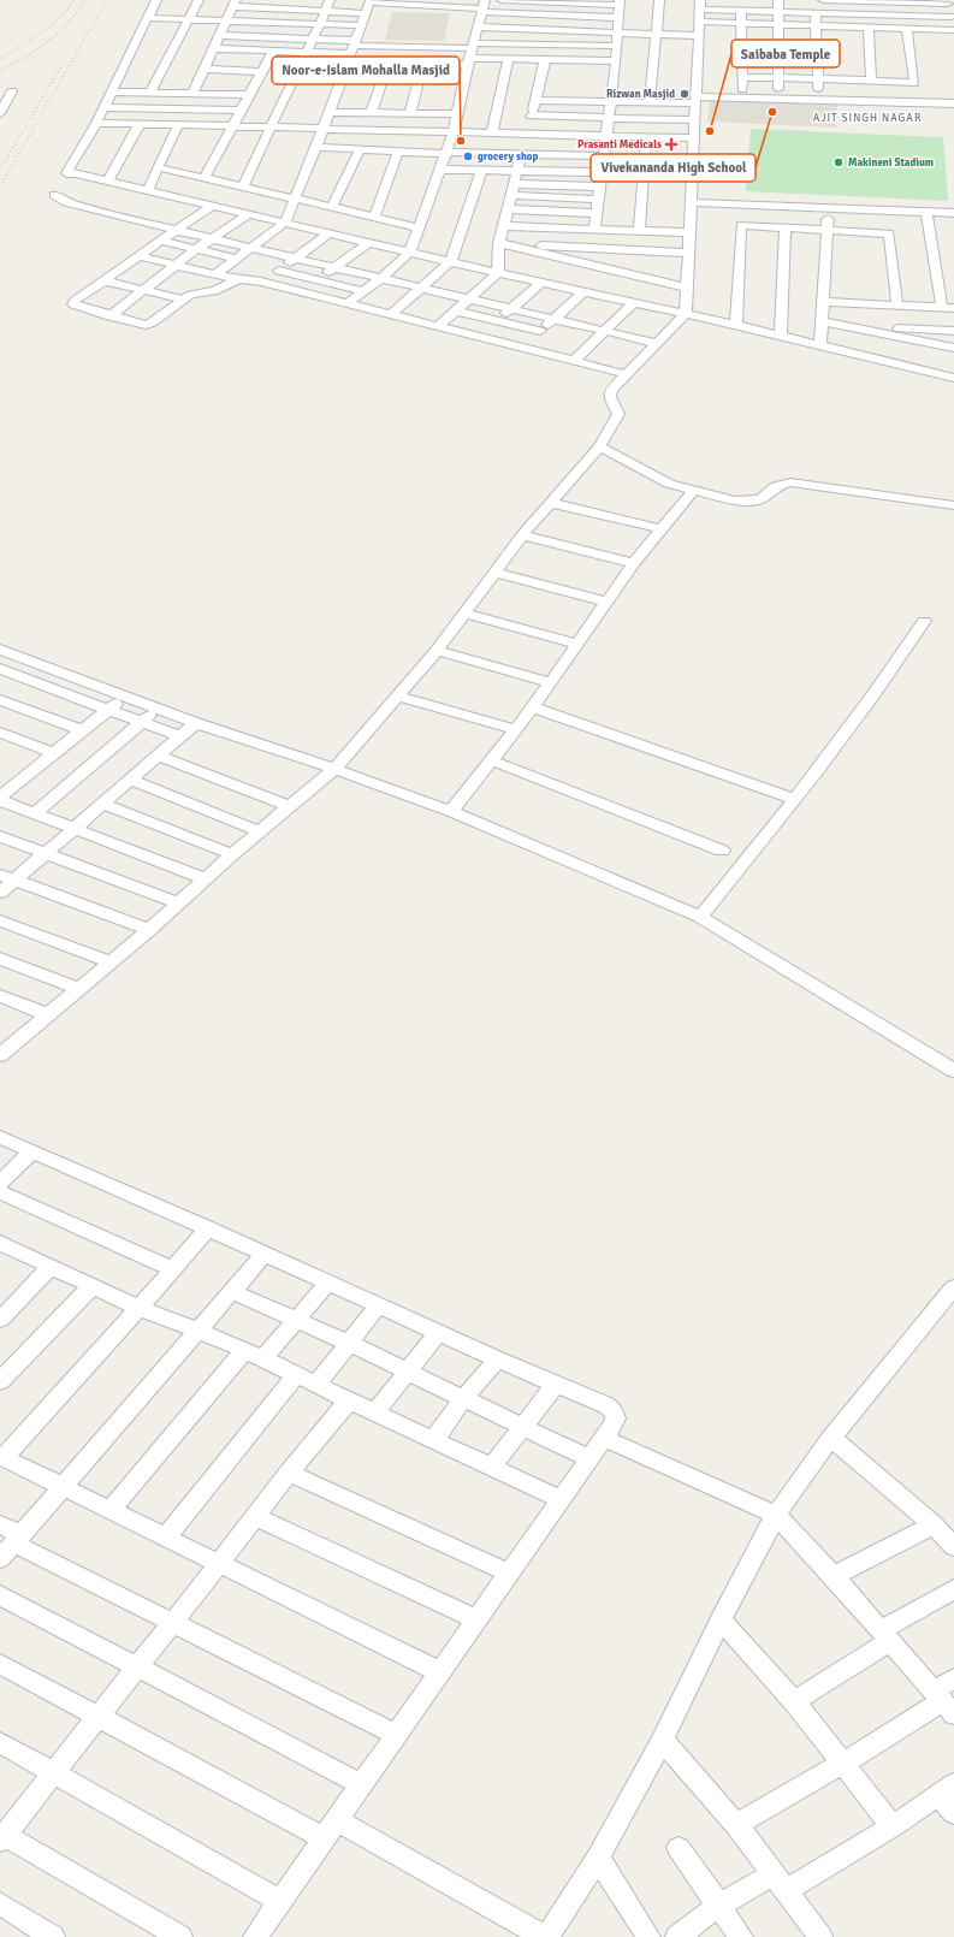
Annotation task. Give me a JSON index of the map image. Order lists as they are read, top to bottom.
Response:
{
  "districts": ["AJIT SINGH NAGAR"],
  "places": {
    "other": [
      "Rizwan Masjid",
      "Vivekananda High School",
      "Saibaba Temple",
      "Noor-e-Islam Mohalla Masjid",
      "grocery shop",
      "Makineni Stadium"
    ],
    "health": ["Prasanti Medicals"]
  }
}
